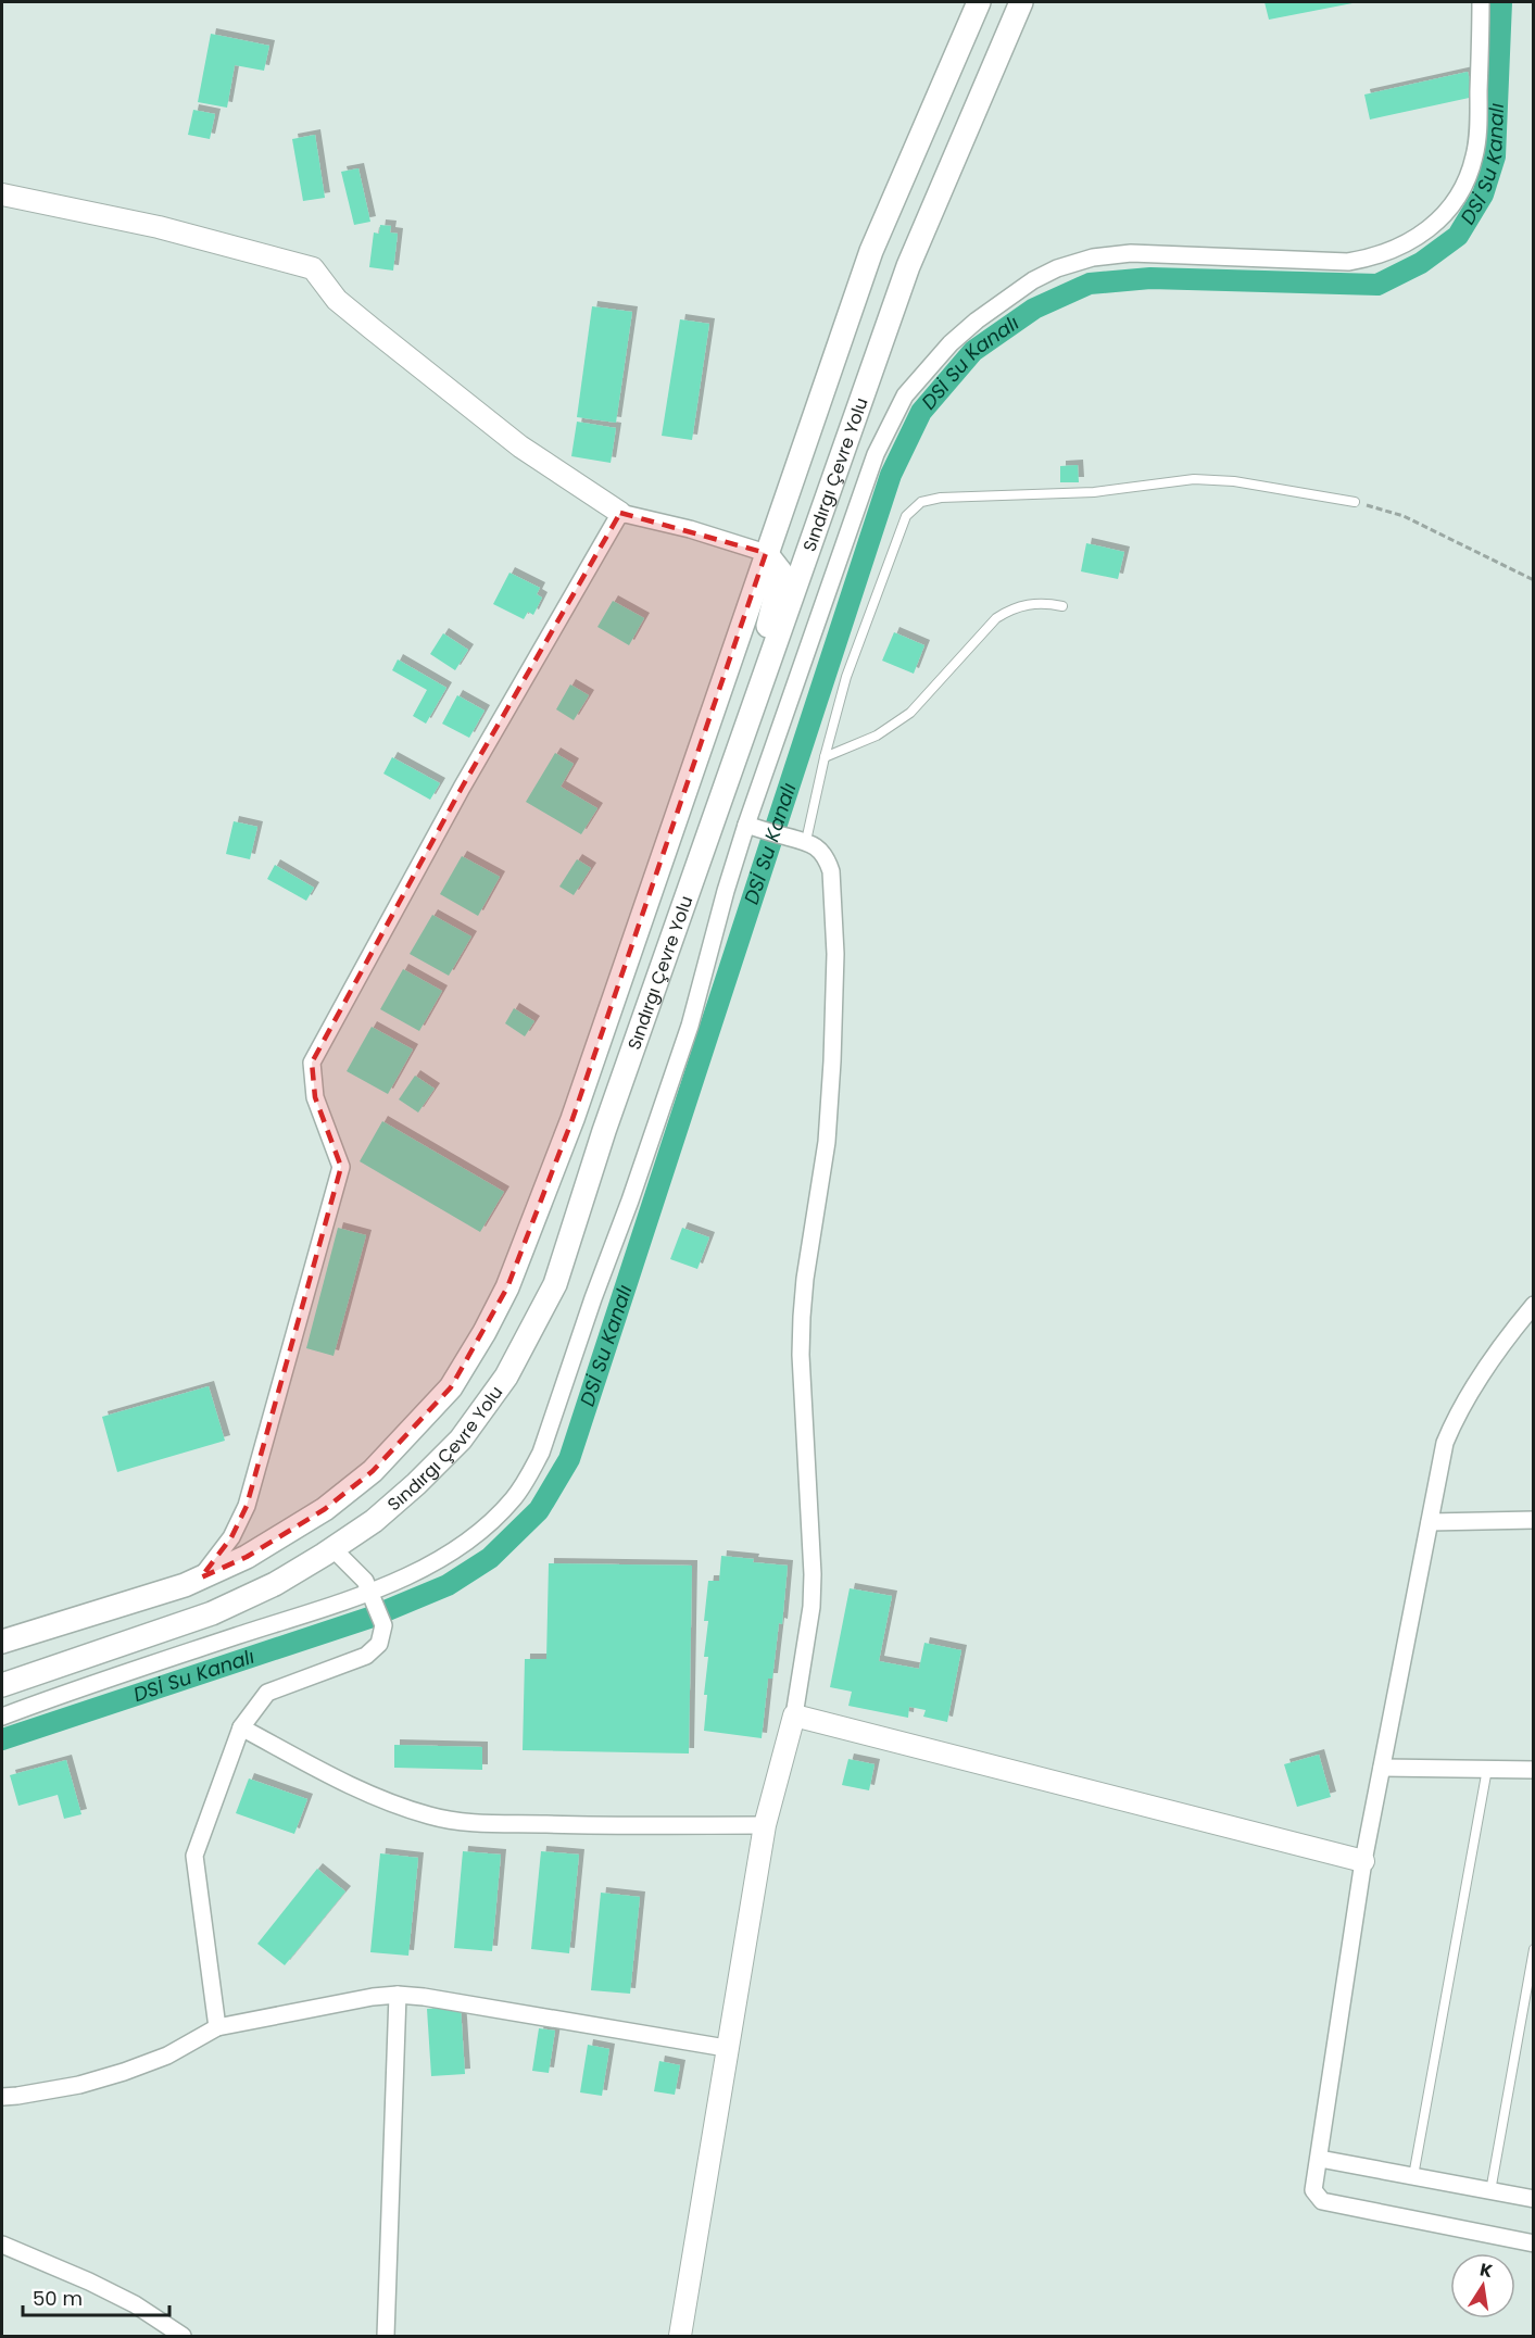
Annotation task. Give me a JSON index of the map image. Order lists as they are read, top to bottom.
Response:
{
  "streets": {
    "main road": ["Sındırgı Çevre Yolu"]
  },
  "water": ["DSİ Su Kanalı"],
  "scale_bar": "50 m",
  "north": "top"
}
